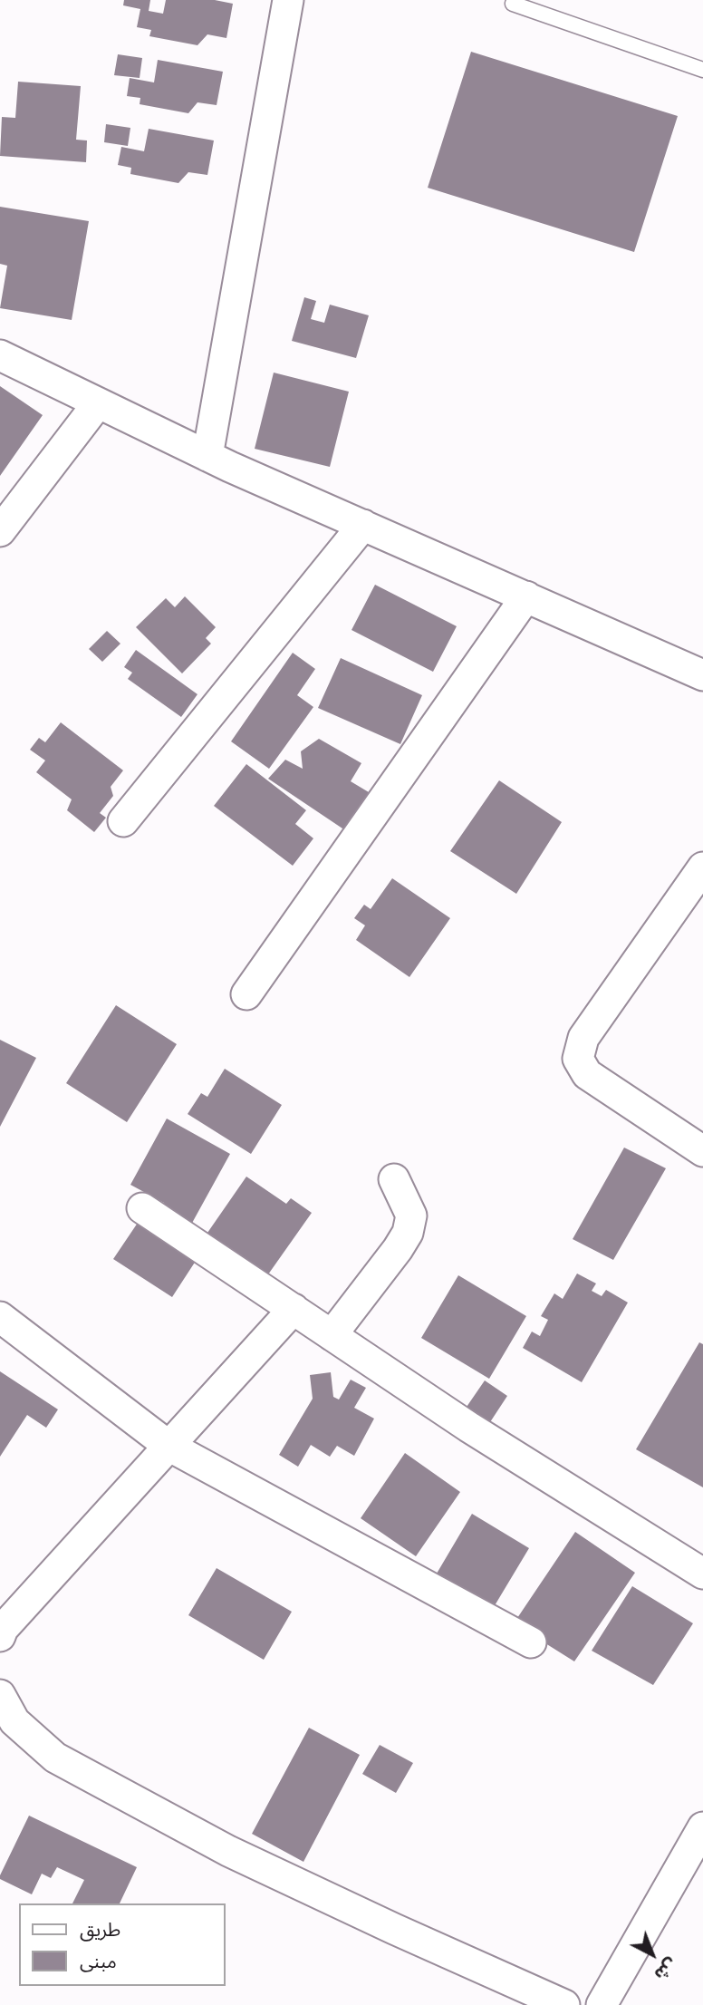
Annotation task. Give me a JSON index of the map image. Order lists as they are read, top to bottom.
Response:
{
  "legend": ["طريق", "مبنى"],
  "north": "bottom right"
}
